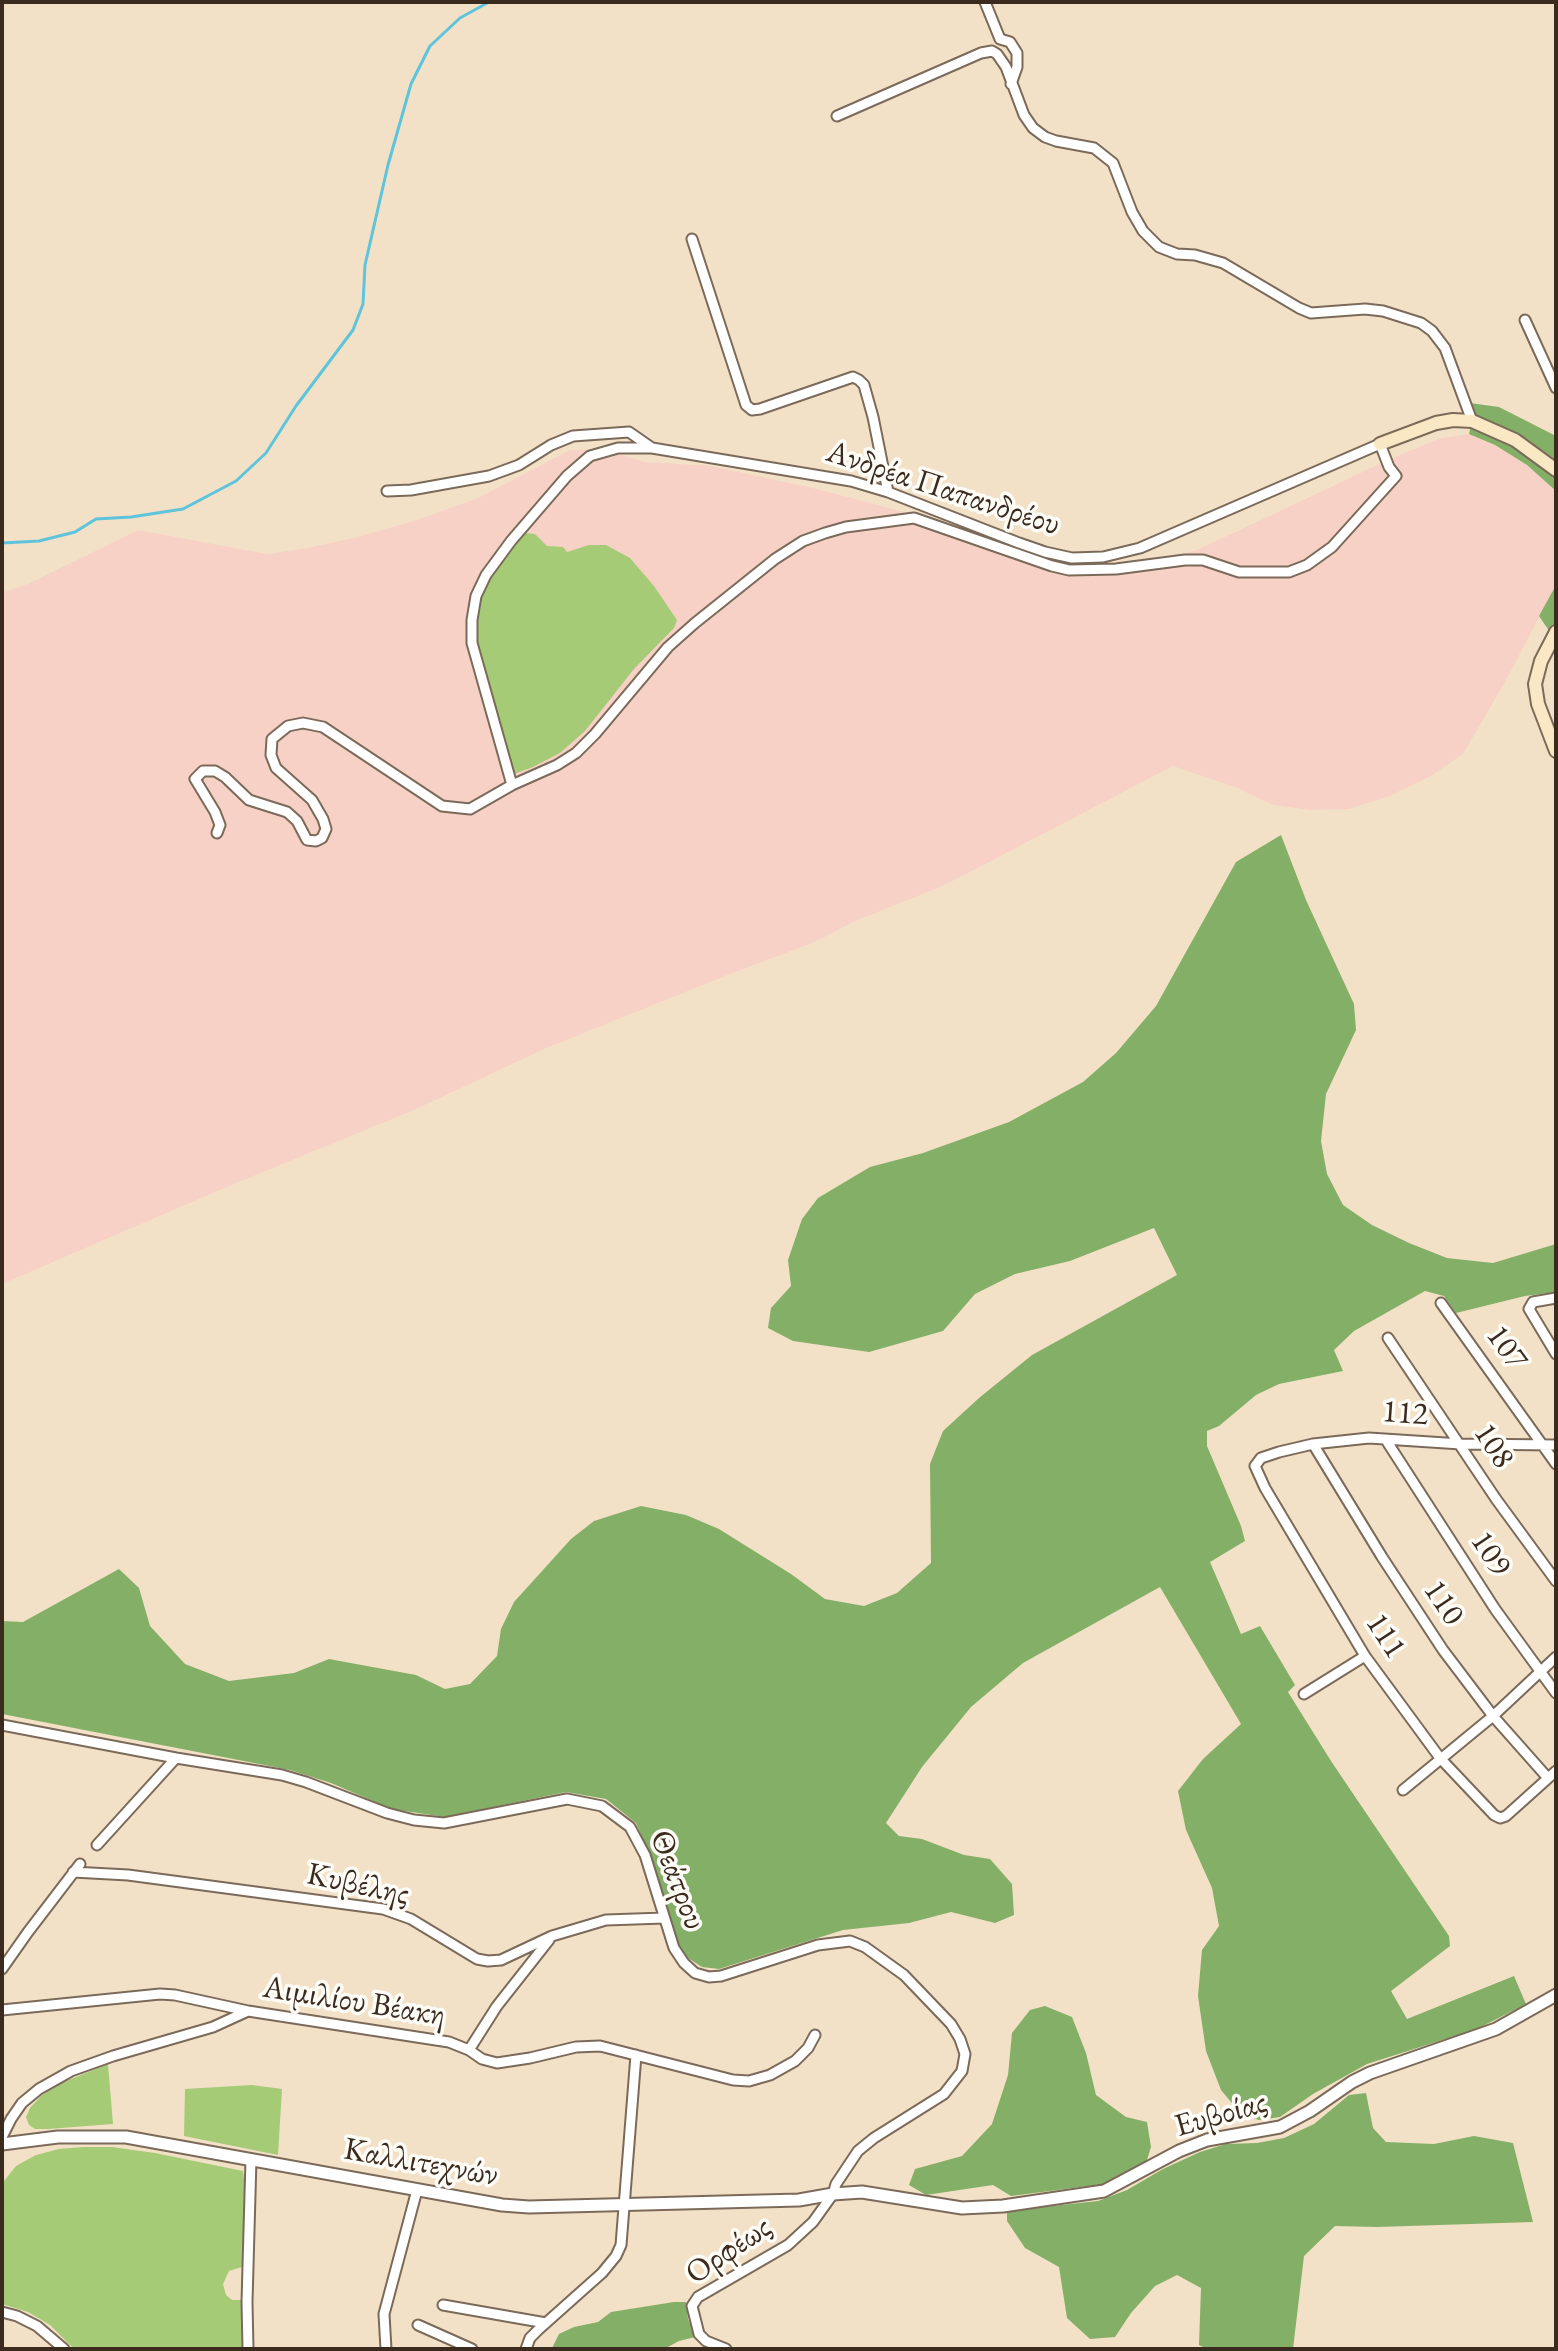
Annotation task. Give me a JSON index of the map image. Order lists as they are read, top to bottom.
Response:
{
  "streets": {
    "main road": ["Ανδρέα Παπανδρέου"],
    "street": [
      "107",
      "112",
      "108",
      "109",
      "110",
      "111",
      "Θεάτρου",
      "Κυβέλης",
      "Αιμιλίου Βέακη",
      "Ευβοίας",
      "Καλλιτεχνών",
      "Ορφέως"
    ]
  },
  "crossings": [
    ["107", "112"],
    ["112", "108"],
    ["112", "109"],
    ["112", "110"],
    ["112", "111"],
    ["110", "111"],
    ["Θεάτρου", "Κυβέλης"],
    ["Θεάτρου", "Ευβοίας"],
    ["Θεάτρου", "Καλλιτεχνών"],
    ["Θεάτρου", "Ορφέως"],
    ["Ευβοίας", "Καλλιτεχνών"],
    ["Ευβοίας", "Ορφέως"],
    ["Καλλιτεχνών", "Ορφέως"]
  ]
}
